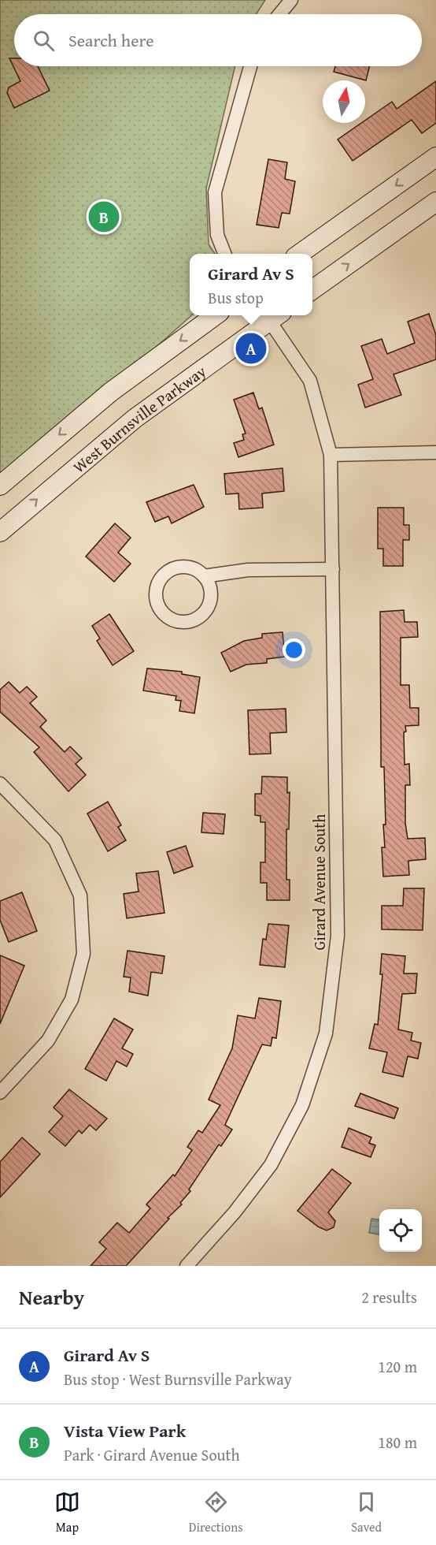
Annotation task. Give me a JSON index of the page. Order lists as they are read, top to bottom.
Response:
{
  "streets": {
    "street": ["West Burnsville Parkway", "Girard Avenue South"]
  },
  "north": "top",
  "page": {
    "search": "Search here",
    "pins": ["B", "A"],
    "popup": ["Girard Av S", "Bus stop"],
    "heading": ["Nearby", "2 results"],
    "list": [
      {
        "mark": "A",
        "name": "Girard Av S",
        "note": "Bus stop · West Burnsville Parkway",
        "value": "120 m"
      },
      {
        "mark": "B",
        "name": "Vista View Park",
        "note": "Park · Girard Avenue South",
        "value": "180 m"
      }
    ],
    "nav": ["Map", "Directions", "Saved"]
  }
}
